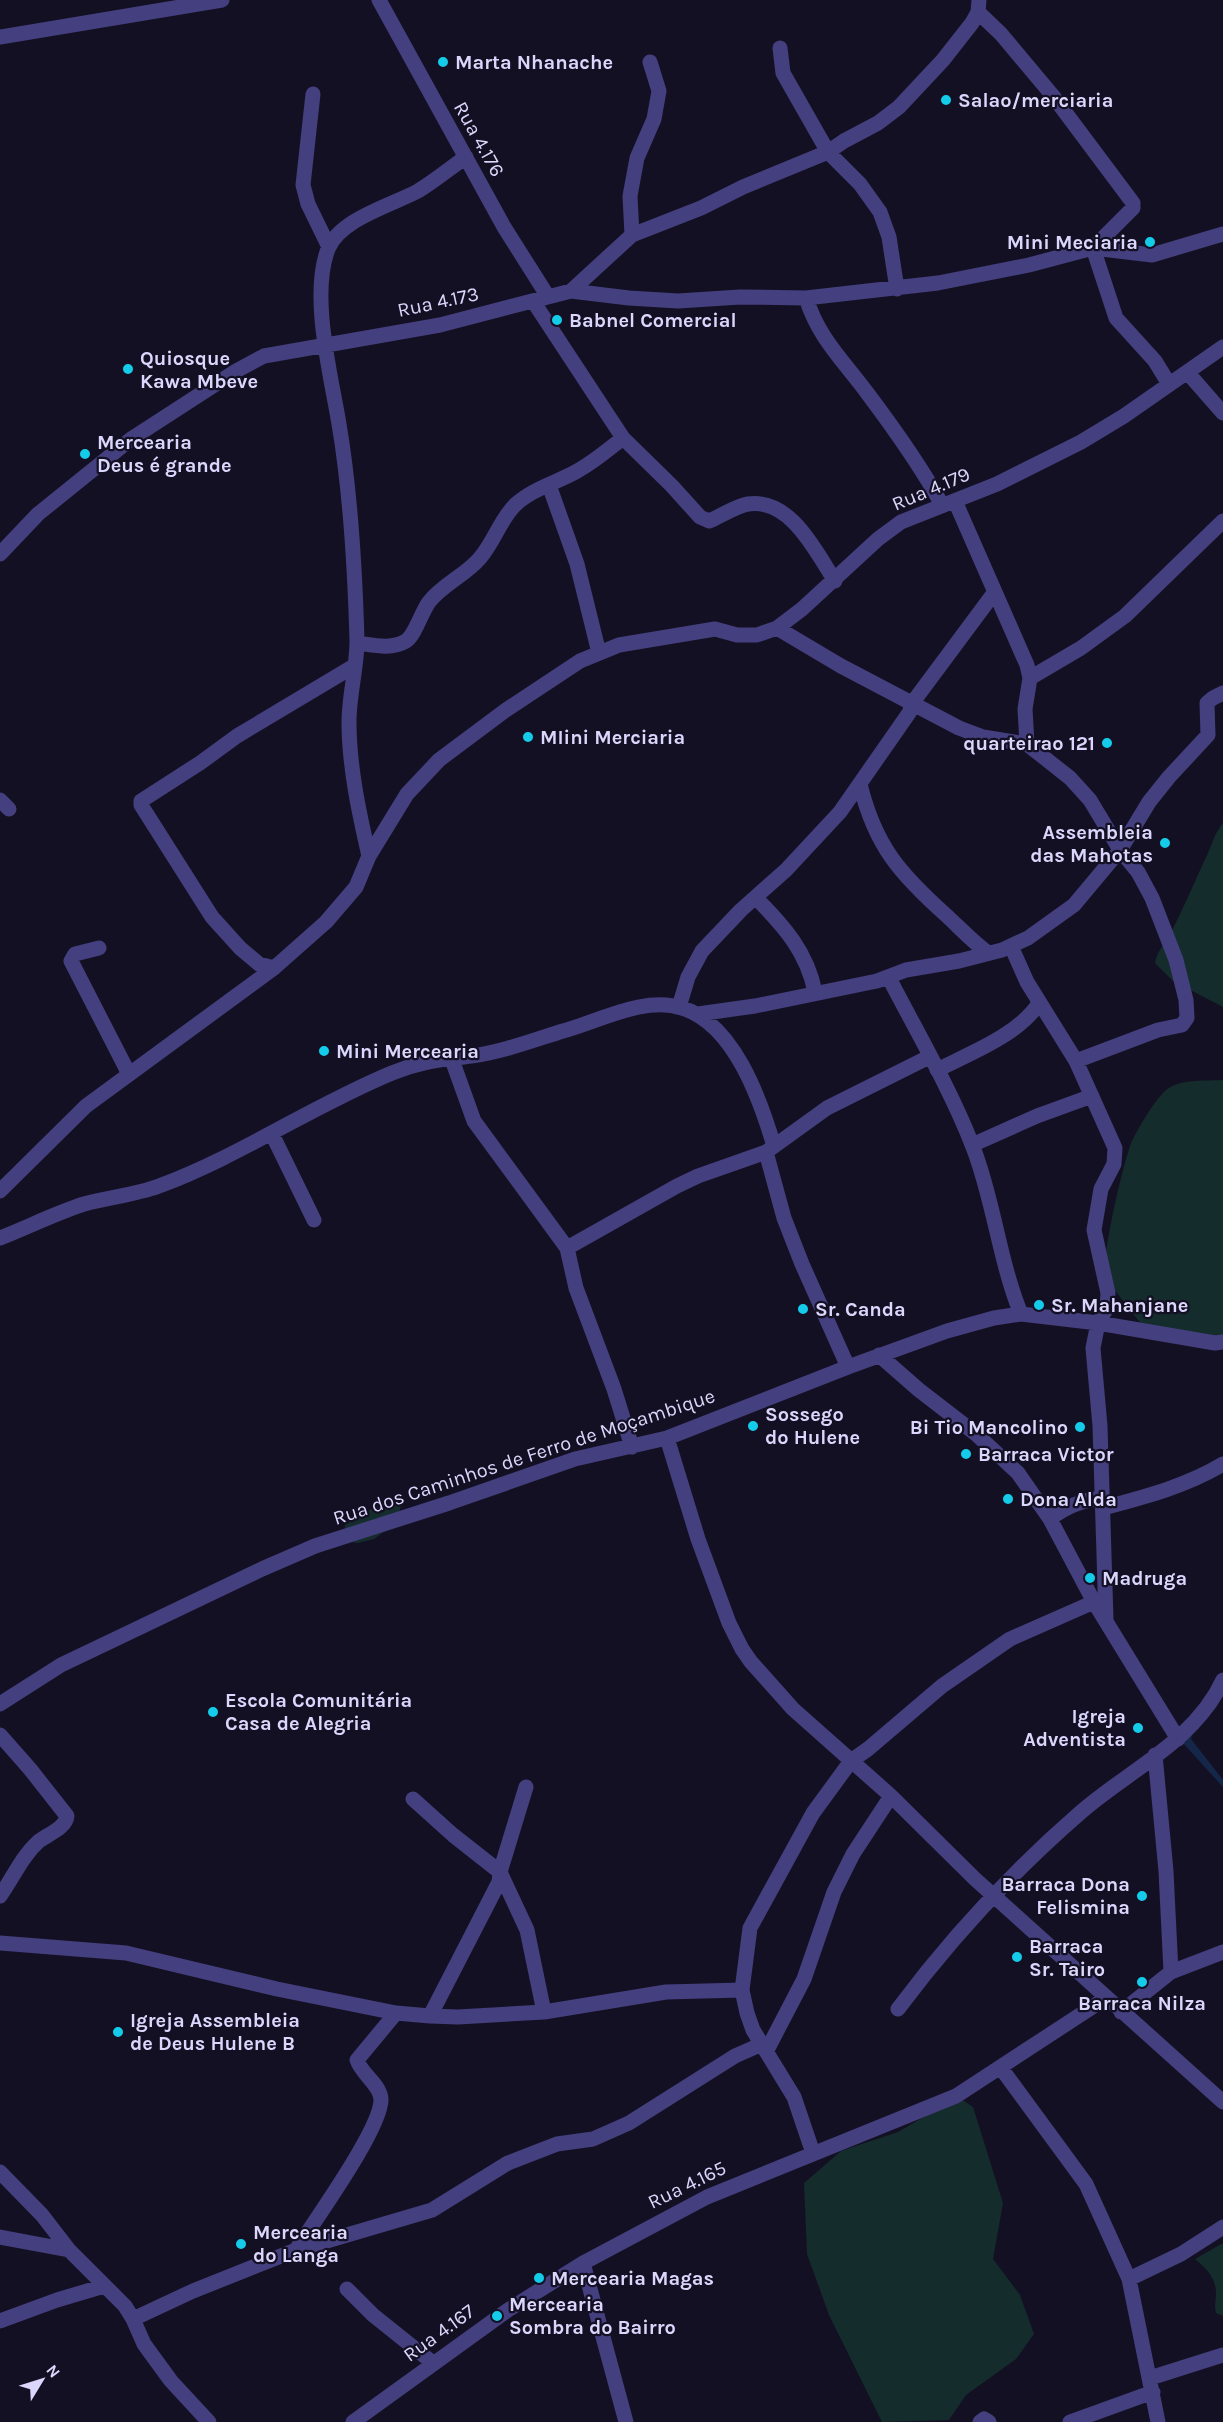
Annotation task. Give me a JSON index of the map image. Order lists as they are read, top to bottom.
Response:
{
  "streets": {
    "street": [
      "Rua 4.176",
      "Rua 4.173",
      "Rua 4.179",
      "Rua dos Caminhos de Ferro de Moçambique",
      "Rua 4.165",
      "Rua 4.167"
    ]
  },
  "crossings": [
    ["Rua 4.176", "Rua 4.173"],
    ["Rua 4.165", "Rua 4.167"]
  ],
  "places": [
    "Marta Nhanache",
    "Salao/merciaria",
    "Mini Meciaria",
    "Babnel Comercial",
    "Quiosque Kawa Mbeve",
    "Mercearia Deus é grande",
    "MIini Merciaria",
    "quarteirao 121",
    "Assembleia das Mahotas",
    "Mini Mercearia",
    "Sr. Mahanjane",
    "Sr. Canda",
    "Sossego do Hulene",
    "Bi Tio Mancolino",
    "Barraca Victor",
    "Dona Alda",
    "Madruga",
    "Escola Comunitária Casa de Alegria",
    "Igreja Adventista",
    "Barraca Dona Felismina",
    "Barraca Sr. Tairo",
    "Barraca Nilza",
    "Igreja Assembleia de Deus Hulene B",
    "Mercearia do Langa",
    "Mercearia Magas",
    "Mercearia Sombra do Bairro"
  ],
  "north": "top right"
}
